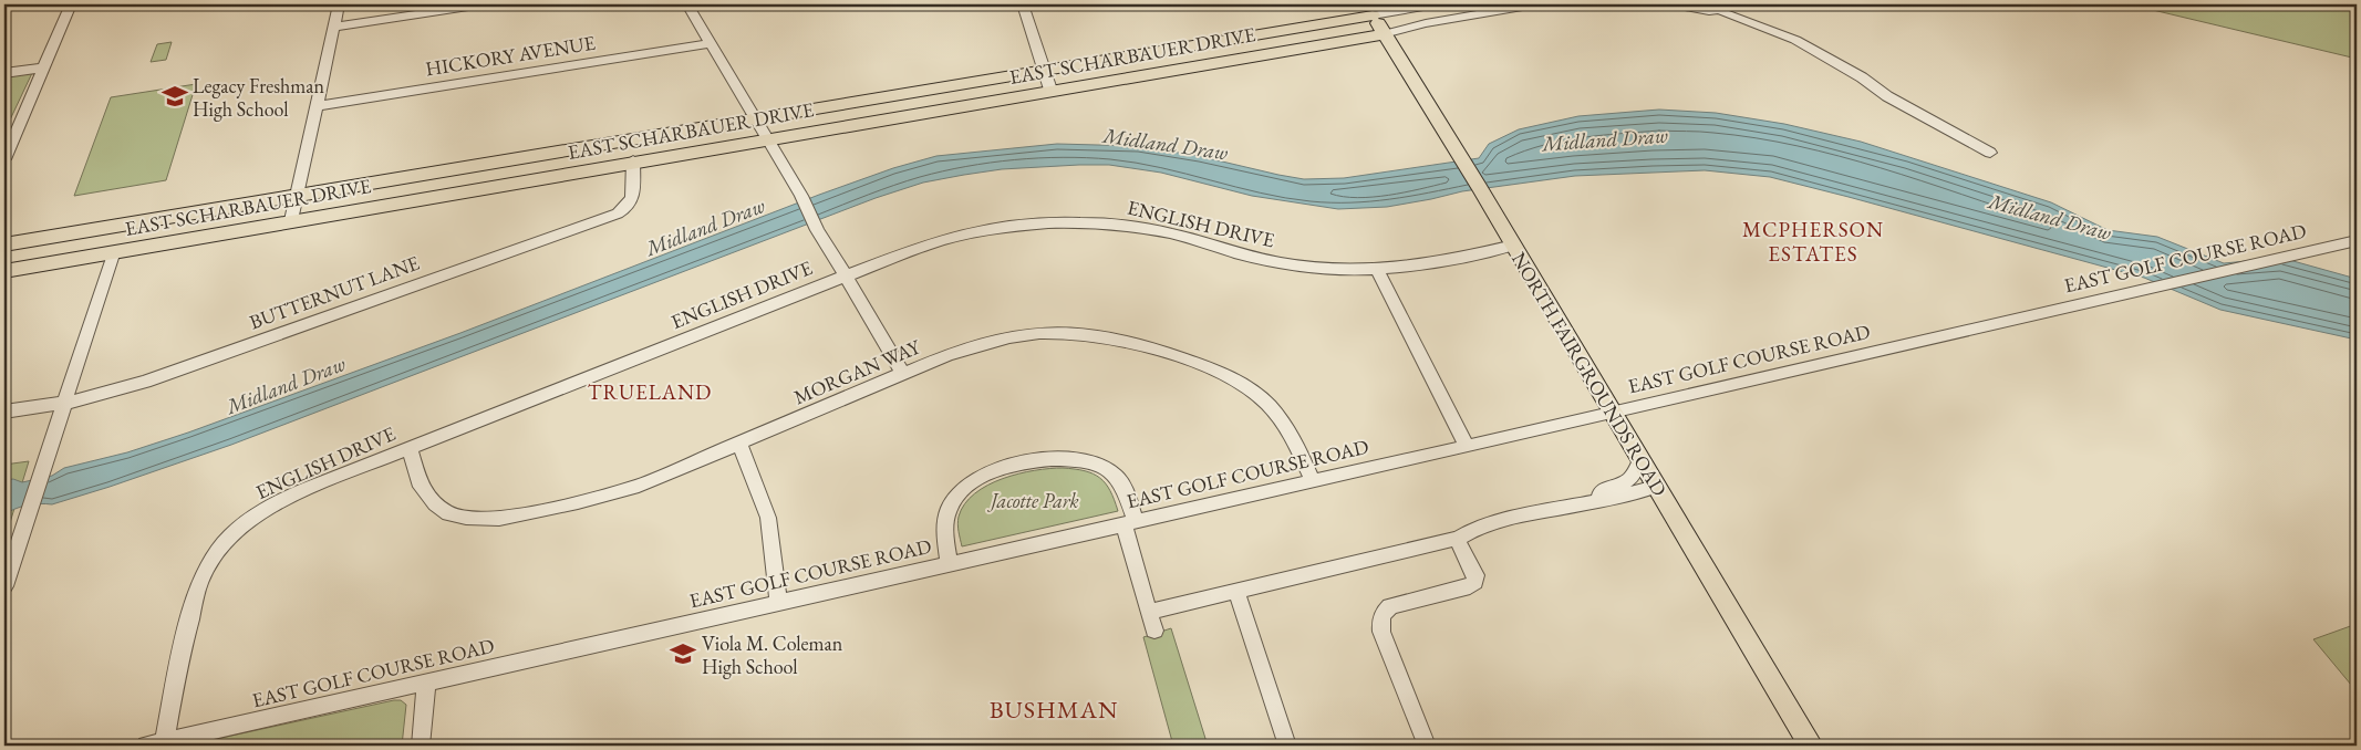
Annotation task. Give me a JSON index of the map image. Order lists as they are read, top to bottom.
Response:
{
  "streets": {
    "main road": ["EAST SCHARBAUER DRIVE", "NORTH FAIRGROUNDS ROAD"],
    "street": [
      "HICKORY AVENUE",
      "ENGLISH DRIVE",
      "EAST GOLF COURSE ROAD",
      "BUTTERNUT LANE",
      "MORGAN WAY"
    ]
  },
  "crossings": [
    ["EAST SCHARBAUER DRIVE", "BUTTERNUT LANE"],
    ["EAST SCHARBAUER DRIVE", "NORTH FAIRGROUNDS ROAD"],
    ["ENGLISH DRIVE", "EAST GOLF COURSE ROAD"],
    ["ENGLISH DRIVE", "MORGAN WAY"],
    ["ENGLISH DRIVE", "NORTH FAIRGROUNDS ROAD"],
    ["EAST GOLF COURSE ROAD", "MORGAN WAY"],
    ["EAST GOLF COURSE ROAD", "NORTH FAIRGROUNDS ROAD"]
  ],
  "districts": ["MCPHERSON ESTATES", "TRUELAND", "BUSHMAN"],
  "water": ["Midland Draw"],
  "parks": ["Jacotte Park"],
  "places": {
    "school or university": ["Legacy Freshman High School", "Viola M. Coleman High School"]
  }
}
